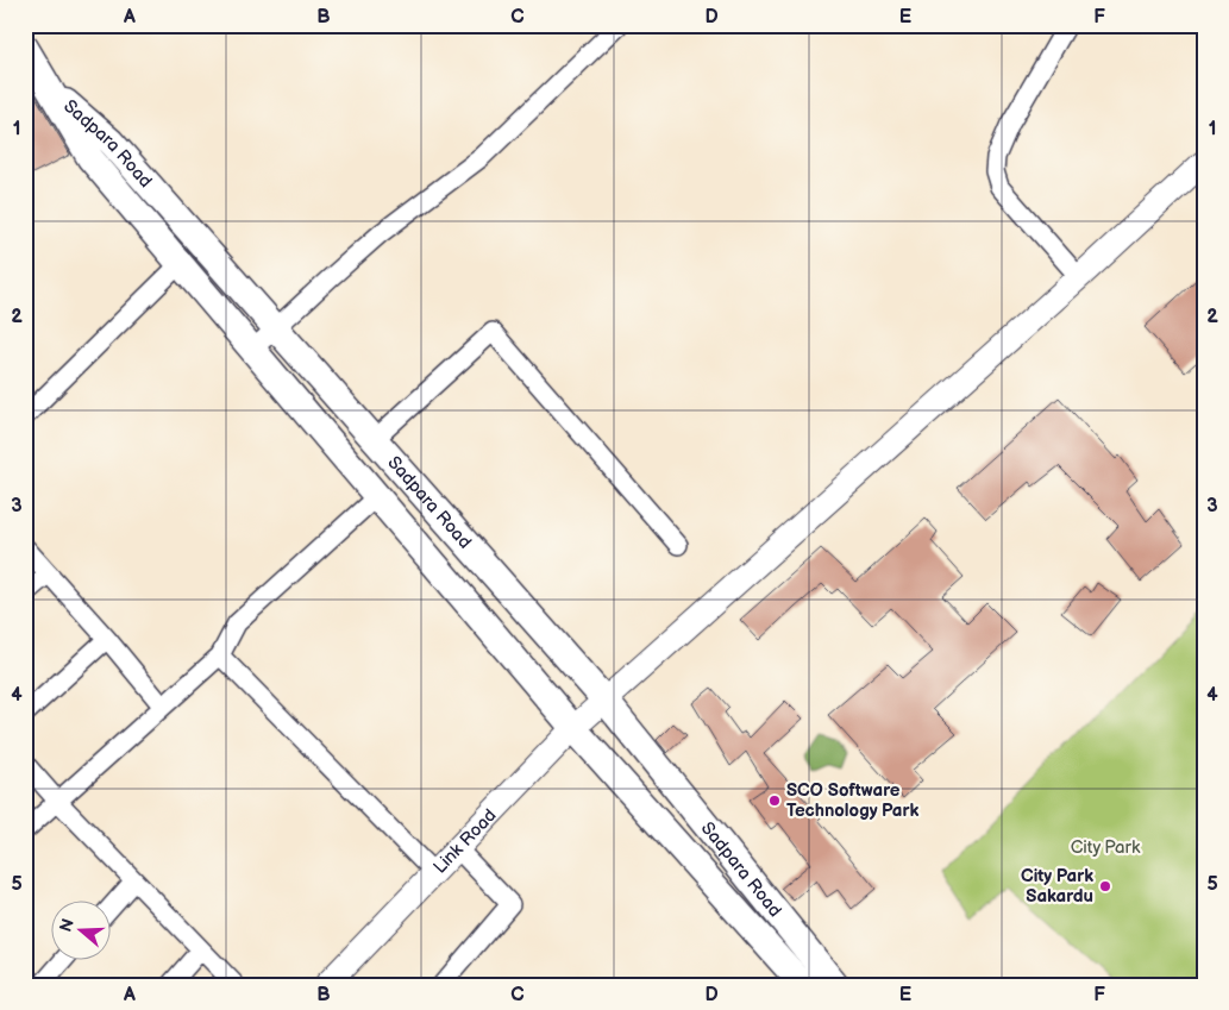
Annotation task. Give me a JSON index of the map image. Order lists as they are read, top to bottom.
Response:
{
  "streets": {
    "main road": ["Sadpara Road", "Link Road"]
  },
  "crossings": [
    ["Sadpara Road", "Link Road"]
  ],
  "parks": ["City Park"],
  "places": ["SCO Software Technology Park", "City Park Sakardu"],
  "north": "left",
  "grid": {
    "columns": [
      "A",
      "B",
      "C",
      "D",
      "E",
      "F"
    ],
    "rows": [
      "1",
      "2",
      "3",
      "4",
      "5"
    ]
  }
}
